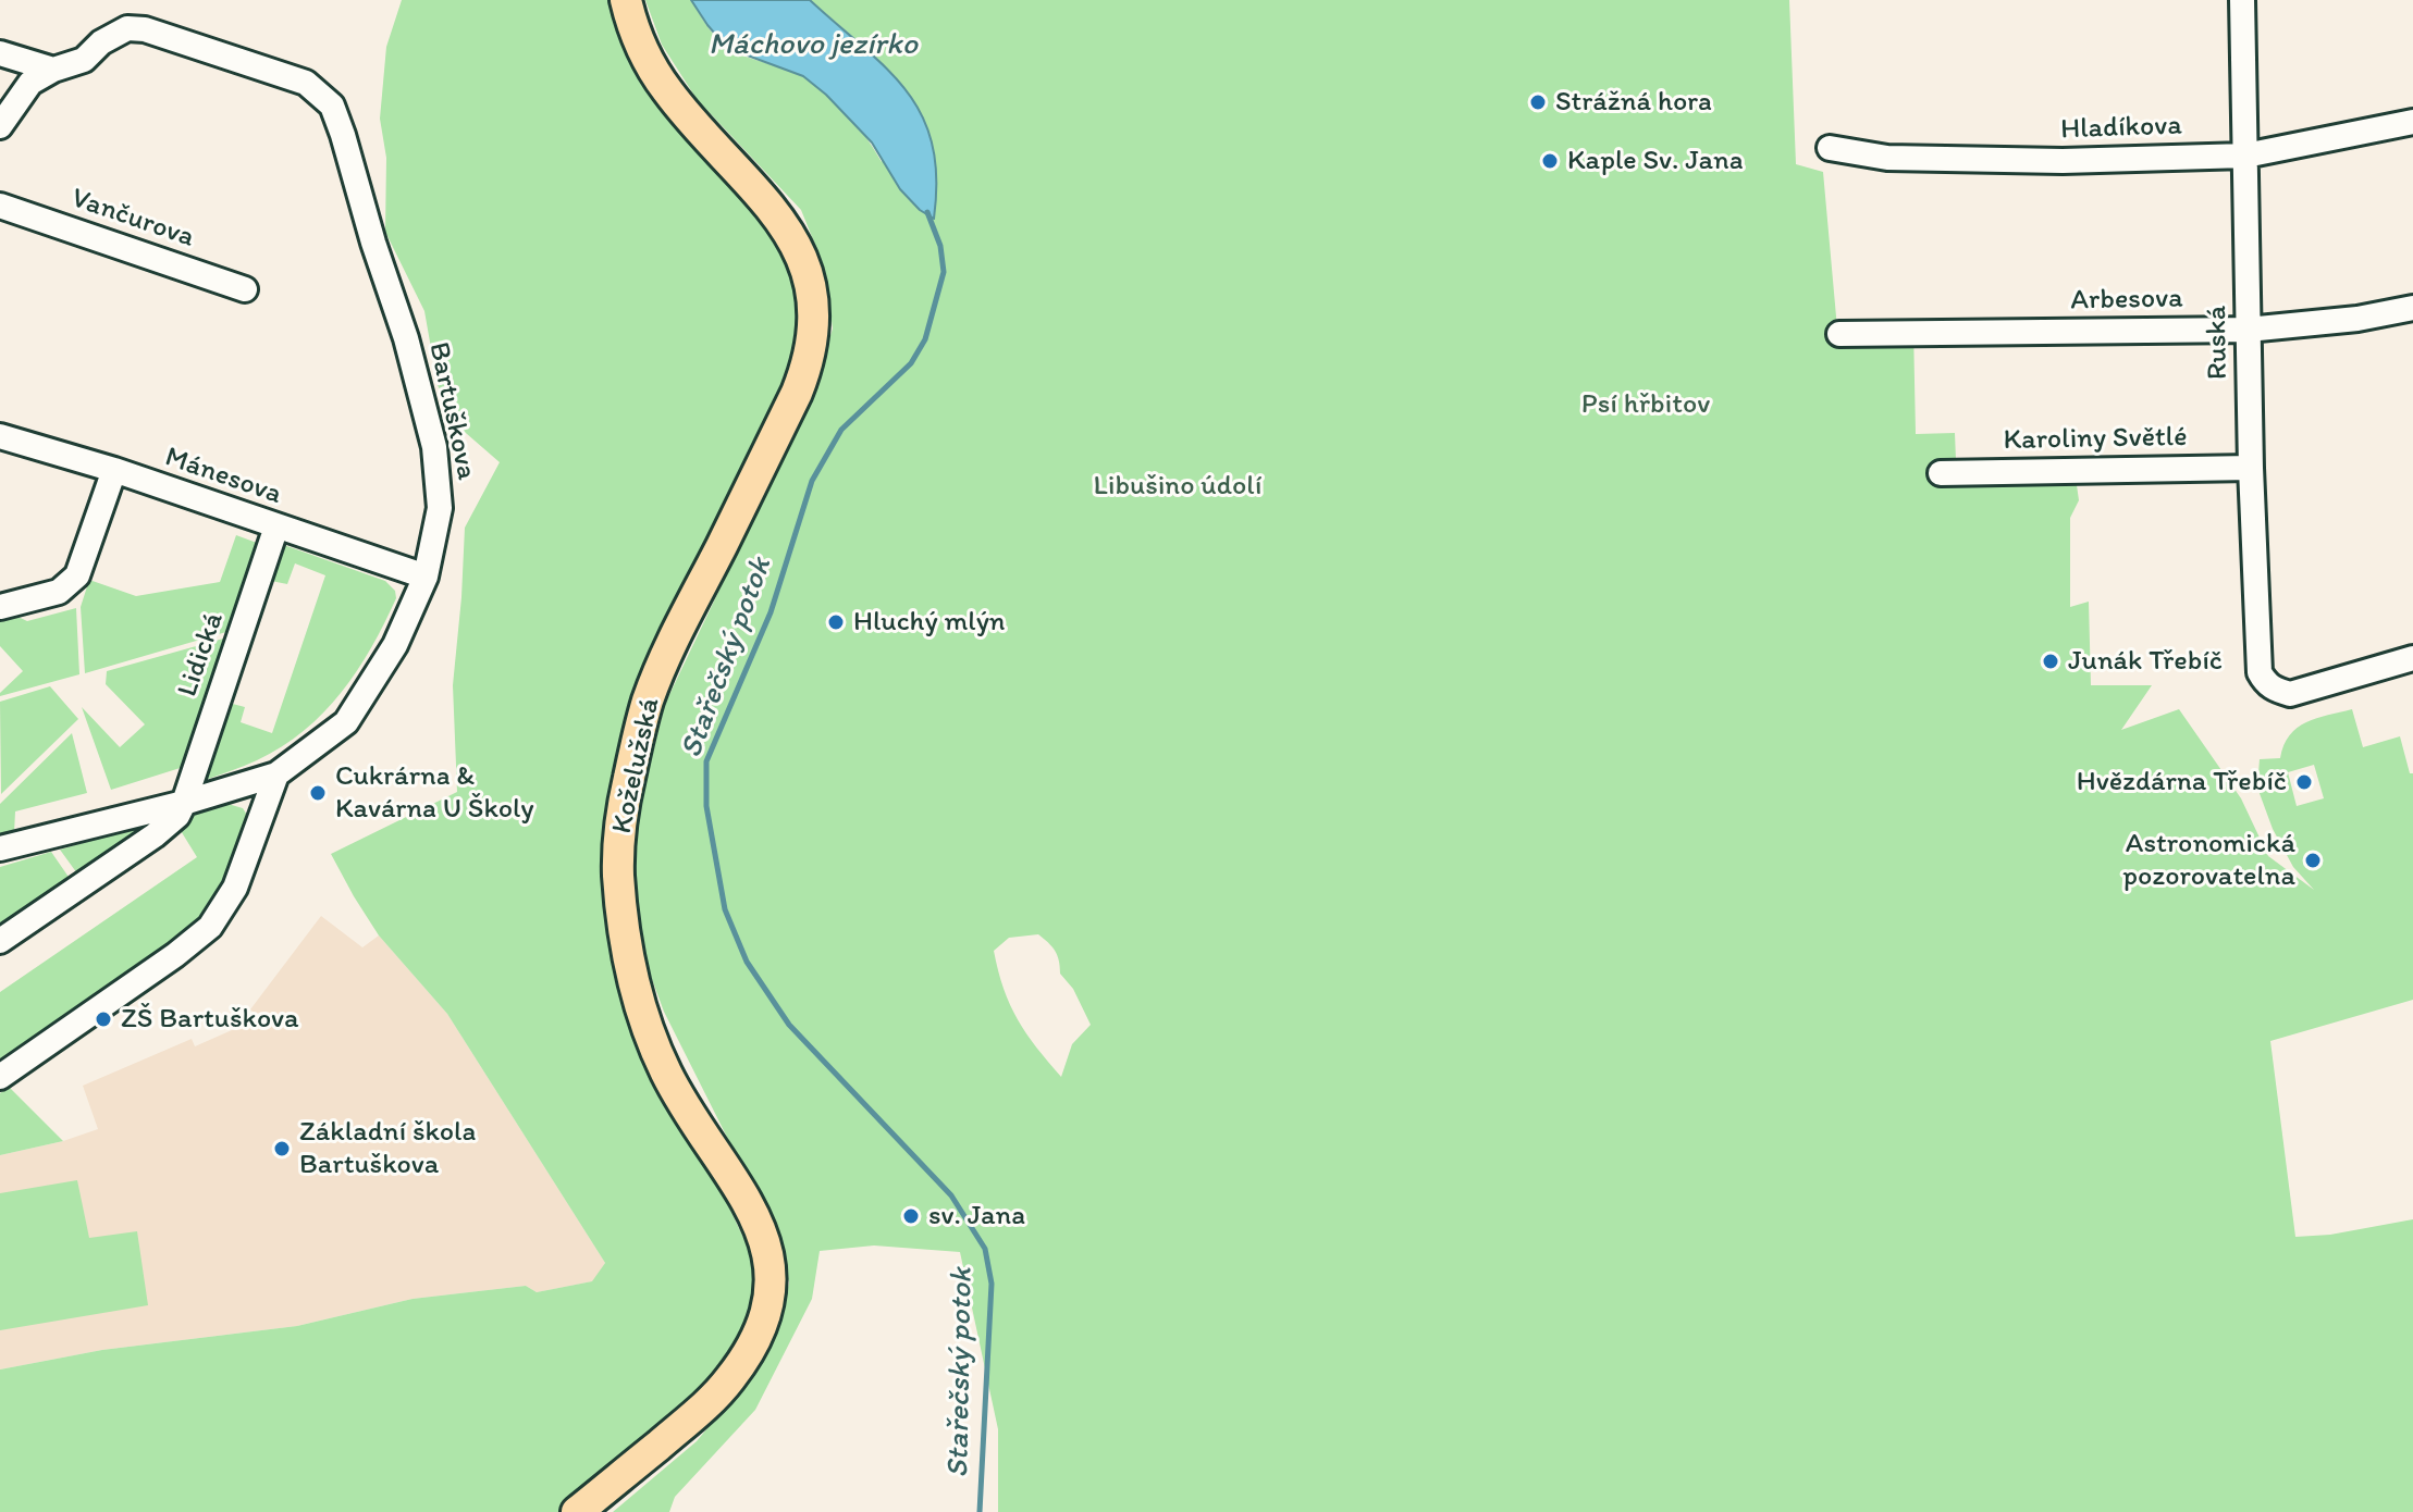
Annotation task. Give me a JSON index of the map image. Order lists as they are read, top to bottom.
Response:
{
  "streets": {
    "main road": ["Koželužská"],
    "street": [
      "Hladíkova",
      "Vančurova",
      "Arbesova",
      "Ruská",
      "Bartuškova",
      "Karoliny Světlé",
      "Mánesova",
      "Lidická"
    ]
  },
  "crossings": [
    ["Hladíkova", "Ruská"],
    ["Arbesova", "Ruská"],
    ["Ruská", "Karoliny Světlé"],
    ["Bartuškova", "Mánesova"],
    ["Mánesova", "Lidická"]
  ],
  "water": ["Máchovo jezírko", "Stařečský potok"],
  "parks": ["Psí hřbitov", "Libušino údolí"],
  "places": [
    "Strážná hora",
    "Kaple Sv. Jana",
    "Hluchý mlýn",
    "Junák Třebíč",
    "Hvězdárna Třebíč",
    "Cukrárna & Kavárna U Školy",
    "Astronomická pozorovatelna",
    "ZŠ Bartuškova",
    "Základní škola Bartuškova",
    "sv. Jana"
  ]
}
